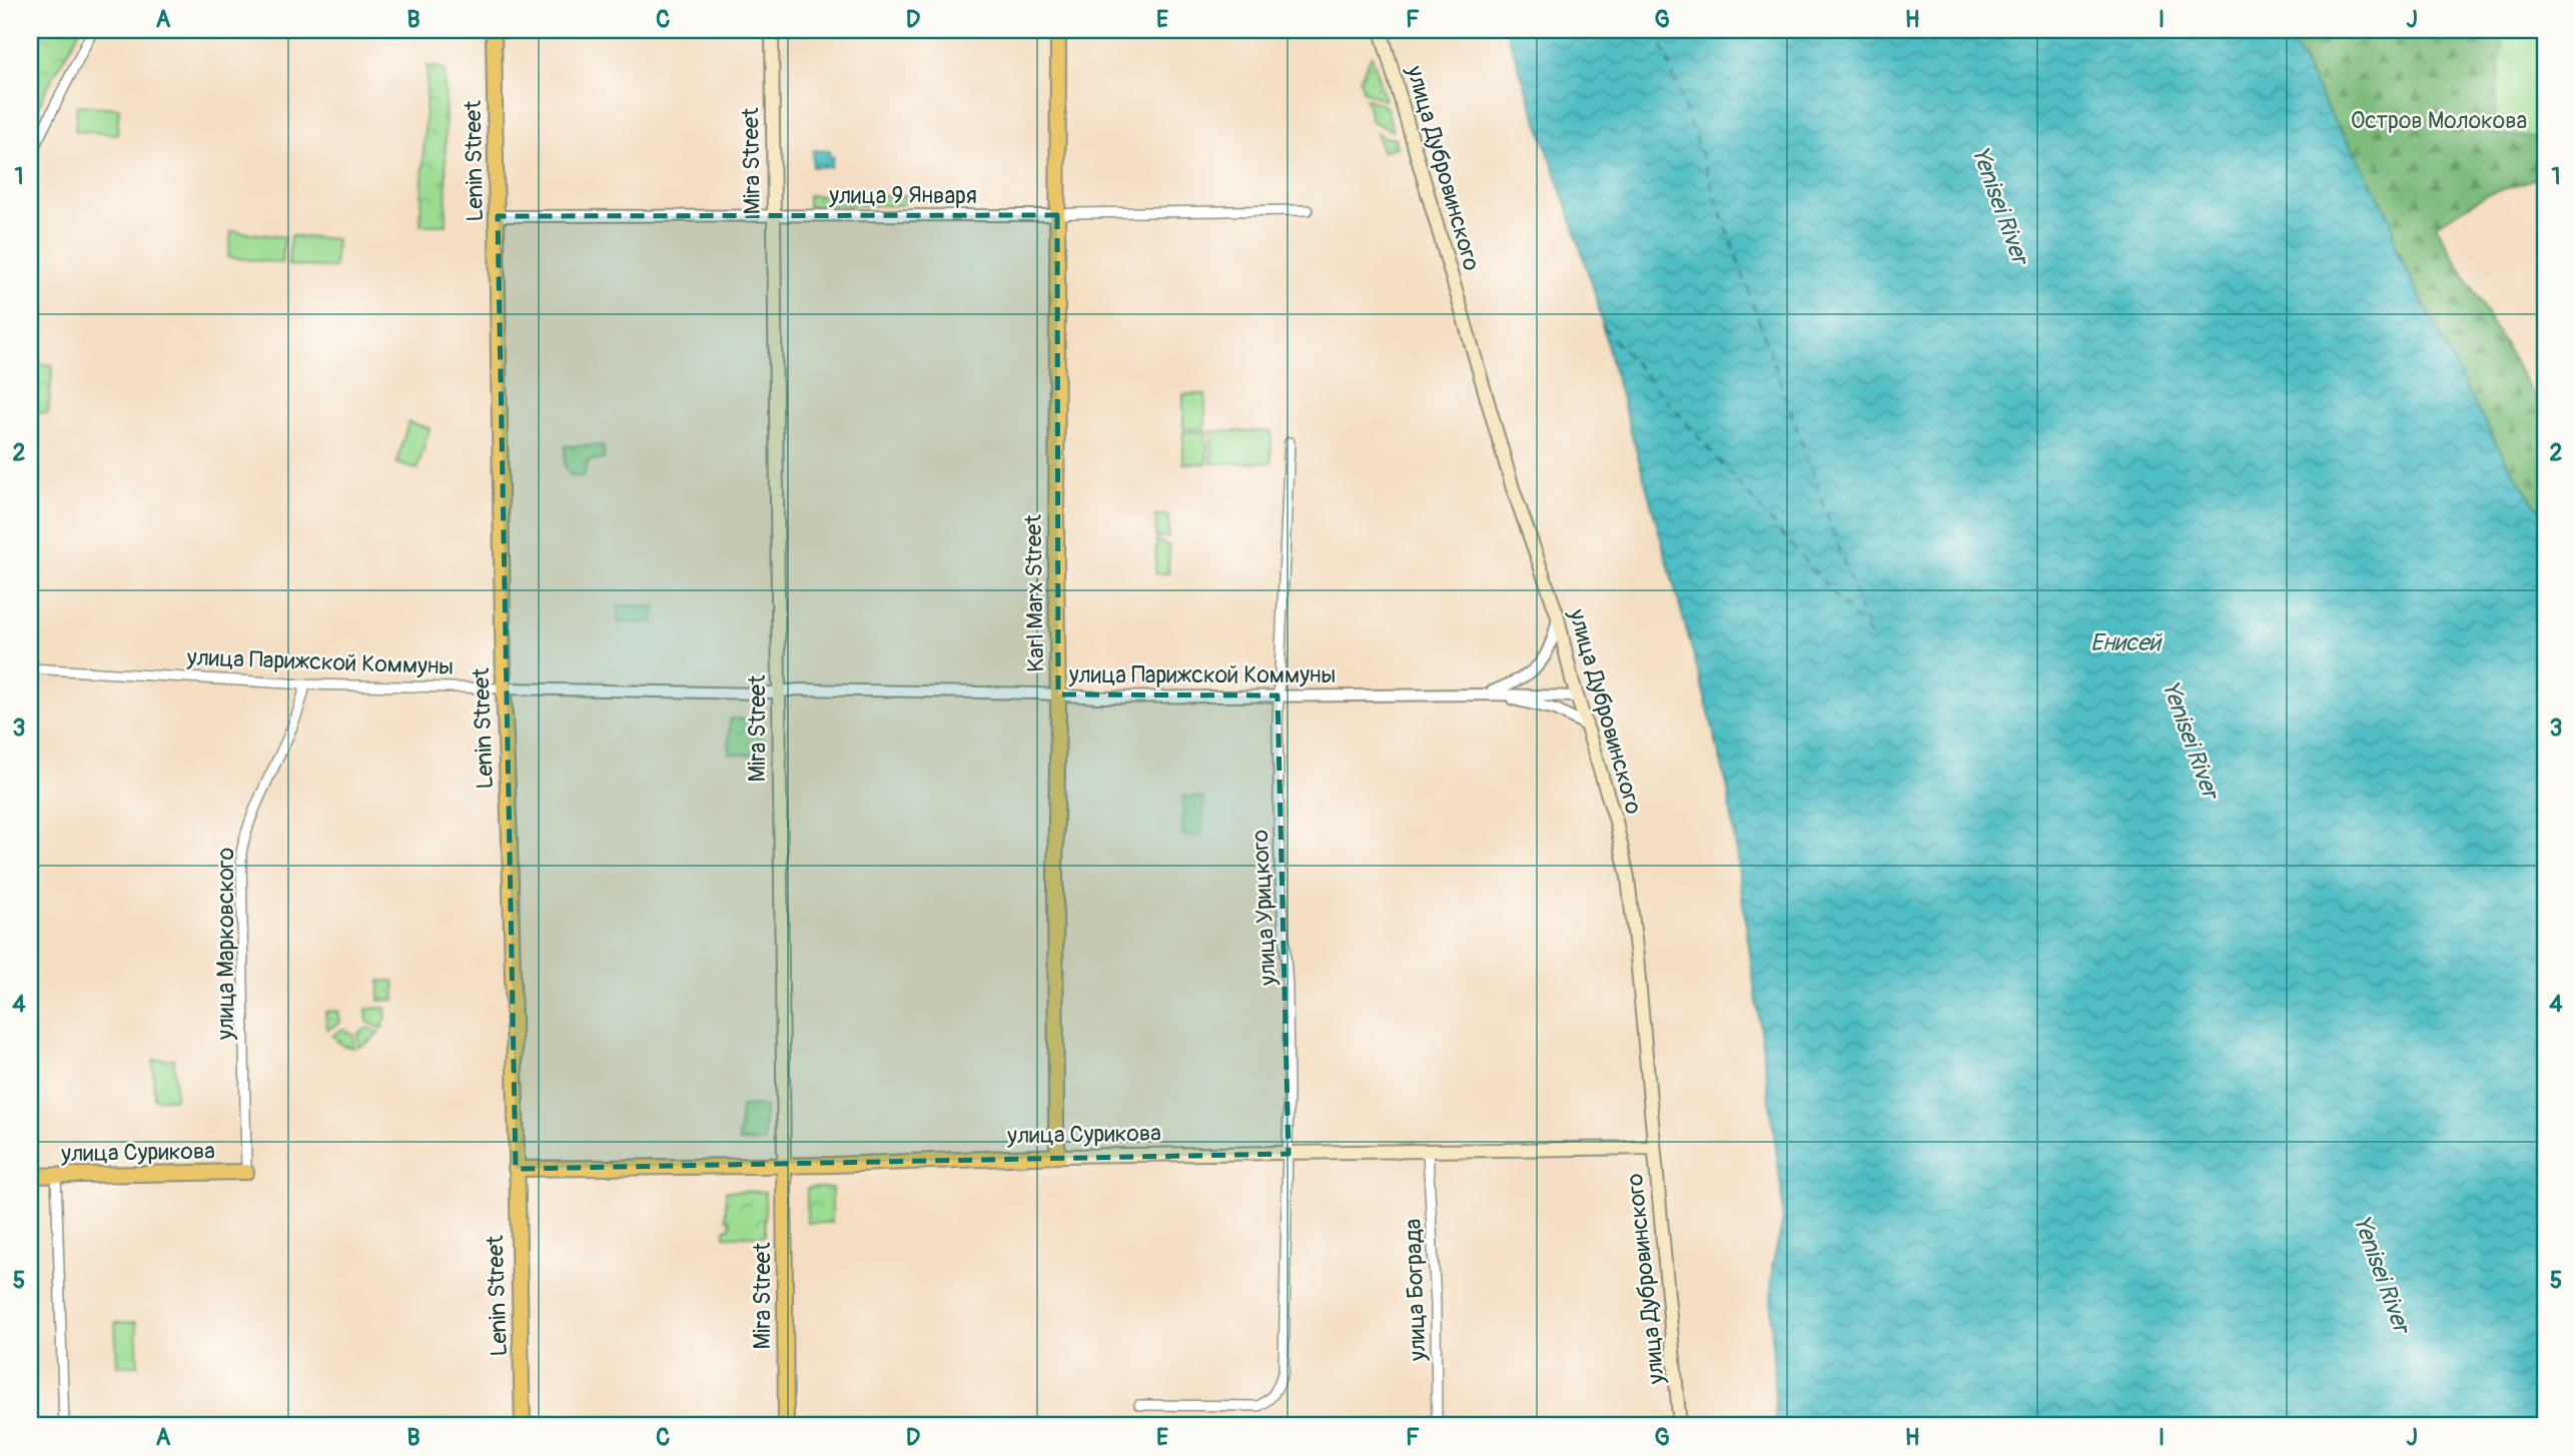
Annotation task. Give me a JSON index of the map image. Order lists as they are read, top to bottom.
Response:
{
  "streets": {
    "main road": [
      "Lenin Street",
      "Mira Street",
      "улица Дубровинского",
      "Karl Marx Street",
      "улица Сурикова"
    ],
    "street": [
      "улица 9 Января",
      "улица Парижской Коммуны",
      "улица Урицкого",
      "улица Марковского",
      "улица Бограда"
    ]
  },
  "crossings": [
    ["Lenin Street", "улица 9 Января"],
    ["Lenin Street", "улица Парижской Коммуны"],
    ["Lenin Street", "улица Сурикова"],
    ["Mira Street", "улица 9 Января"],
    ["Mira Street", "улица Парижской Коммуны"],
    ["Mira Street", "улица Сурикова"],
    ["улица Дубровинского", "улица Парижской Коммуны"],
    ["улица Дубровинского", "улица Сурикова"],
    ["улица 9 Января", "Karl Marx Street"],
    ["Karl Marx Street", "улица Парижской Коммуны"],
    ["Karl Marx Street", "улица Сурикова"],
    ["улица Парижской Коммуны", "улица Урицкого"],
    ["улица Парижской Коммуны", "улица Марковского"],
    ["улица Урицкого", "улица Сурикова"],
    ["улица Марковского", "улица Сурикова"],
    ["улица Сурикова", "улица Бограда"]
  ],
  "water": ["Yenisei River", "Енисей"],
  "parks": ["Остров Молокова"],
  "grid": {
    "columns": [
      "A",
      "B",
      "C",
      "D",
      "E",
      "F",
      "G",
      "H",
      "I",
      "J"
    ],
    "rows": [
      "1",
      "2",
      "3",
      "4",
      "5"
    ]
  }
}
